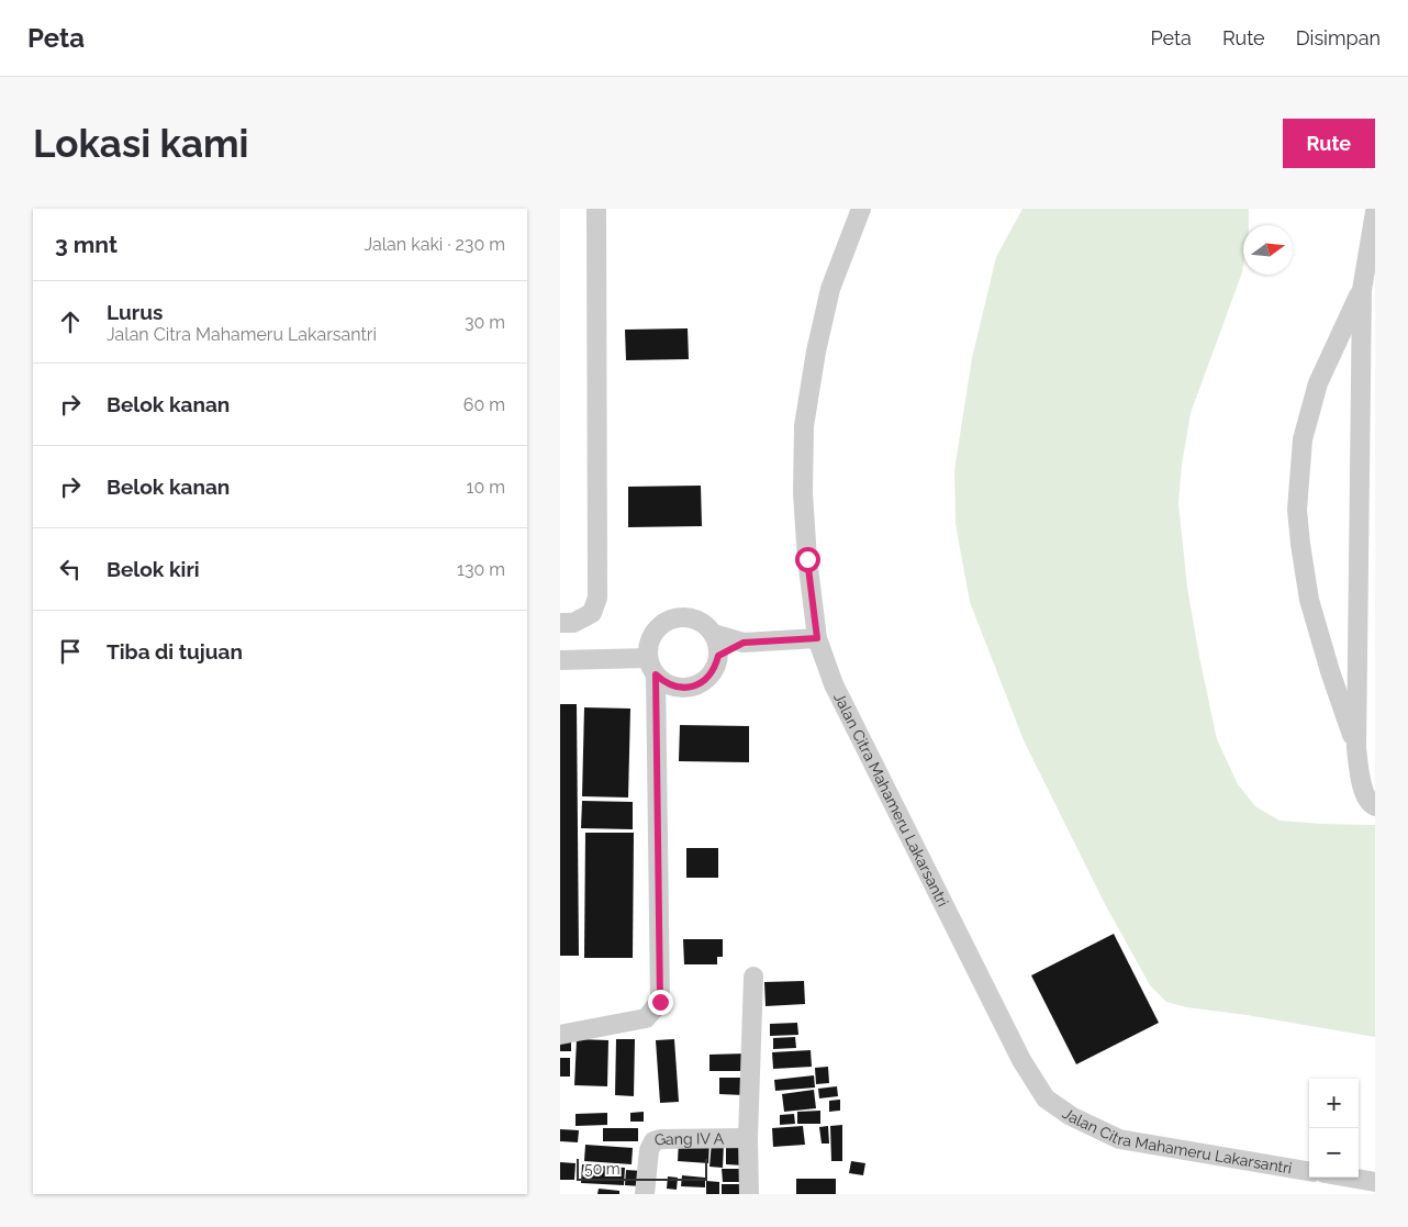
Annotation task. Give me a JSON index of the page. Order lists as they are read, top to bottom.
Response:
{
  "streets": {
    "street": ["Jalan Citra Mahameru Lakarsantri", "Gang IV A"]
  },
  "scale_bar": "50 m",
  "north": "right",
  "page": {
    "header": "Peta",
    "nav": ["Peta", "Rute", "Disimpan"],
    "buttons": "Rute",
    "title": "Lokasi kami",
    "heading": ["3 mnt", "Jalan kaki · 230 m"],
    "list": [
      ["Lurus", "Jalan Citra Mahameru Lakarsantri", "30 m"],
      ["Belok kanan", "60 m"],
      ["Belok kanan", "10 m"],
      ["Belok kiri", "130 m"],
      "Tiba di tujuan"
    ],
    "map_buttons": ["+", "−"],
    "scale": "50 m"
  }
}
